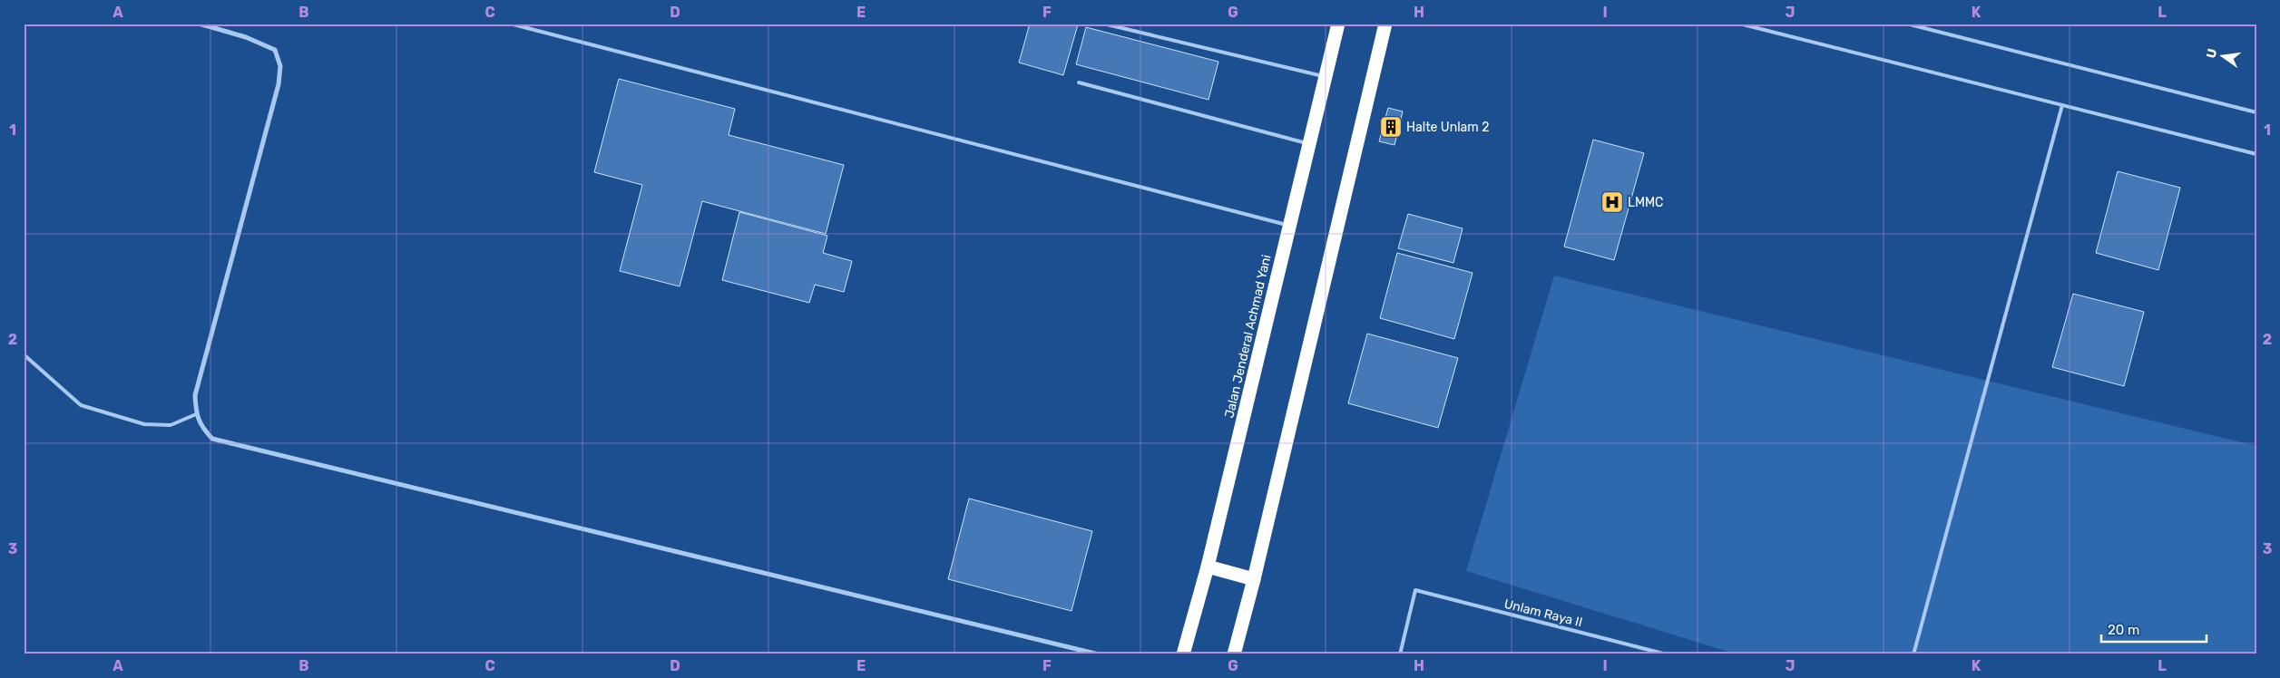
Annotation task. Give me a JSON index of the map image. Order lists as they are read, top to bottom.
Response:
{
  "streets": {
    "highway": ["Jalan Jenderal Achmad Yani"],
    "lane": ["Unlam Raya II"]
  },
  "places": {
    "building": ["Halte Unlam 2"],
    "hospital": ["LMMC"]
  },
  "scale_bar": "20 m",
  "north": "left",
  "grid": {
    "columns": [
      "A",
      "B",
      "C",
      "D",
      "E",
      "F",
      "G",
      "H",
      "I",
      "J",
      "K",
      "L"
    ],
    "rows": ["1", "2", "3"]
  }
}
